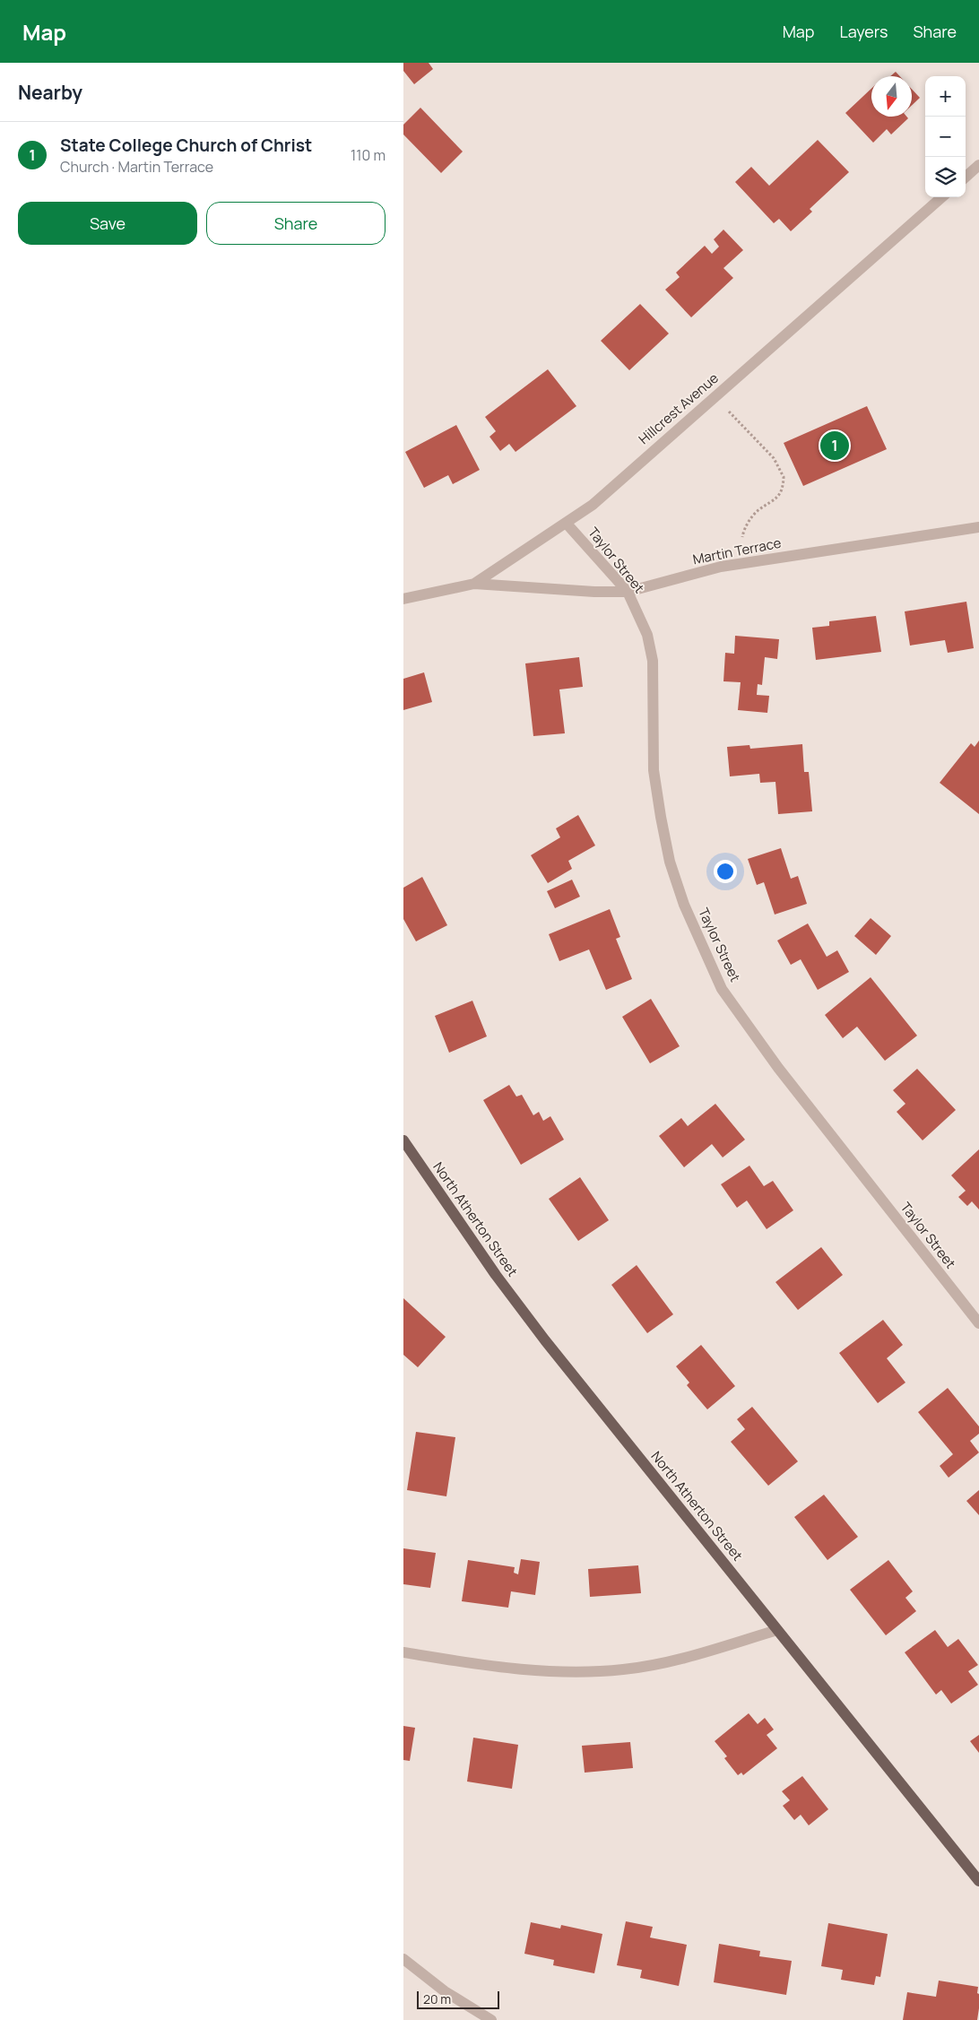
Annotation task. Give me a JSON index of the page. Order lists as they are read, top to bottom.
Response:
{
  "streets": {
    "main road": ["North Atherton Street"],
    "street": ["Hillcrest Avenue", "Martin Terrace", "Taylor Street"]
  },
  "crossings": [
    ["Hillcrest Avenue", "Martin Terrace"],
    ["Hillcrest Avenue", "Taylor Street"],
    ["Martin Terrace", "Taylor Street"]
  ],
  "scale_bar": "20 m",
  "north": "bottom",
  "page": {
    "header": "Map",
    "nav": ["Map", "Layers", "Share"],
    "heading": "Nearby",
    "map_buttons": ["+", "−"],
    "list": [
      {
        "mark": "1",
        "name": "State College Church of Christ",
        "note": "Church · Martin Terrace",
        "value": "110 m"
      }
    ],
    "buttons": ["Save", "Share"],
    "pins": "1",
    "scale": "20 m"
  }
}
